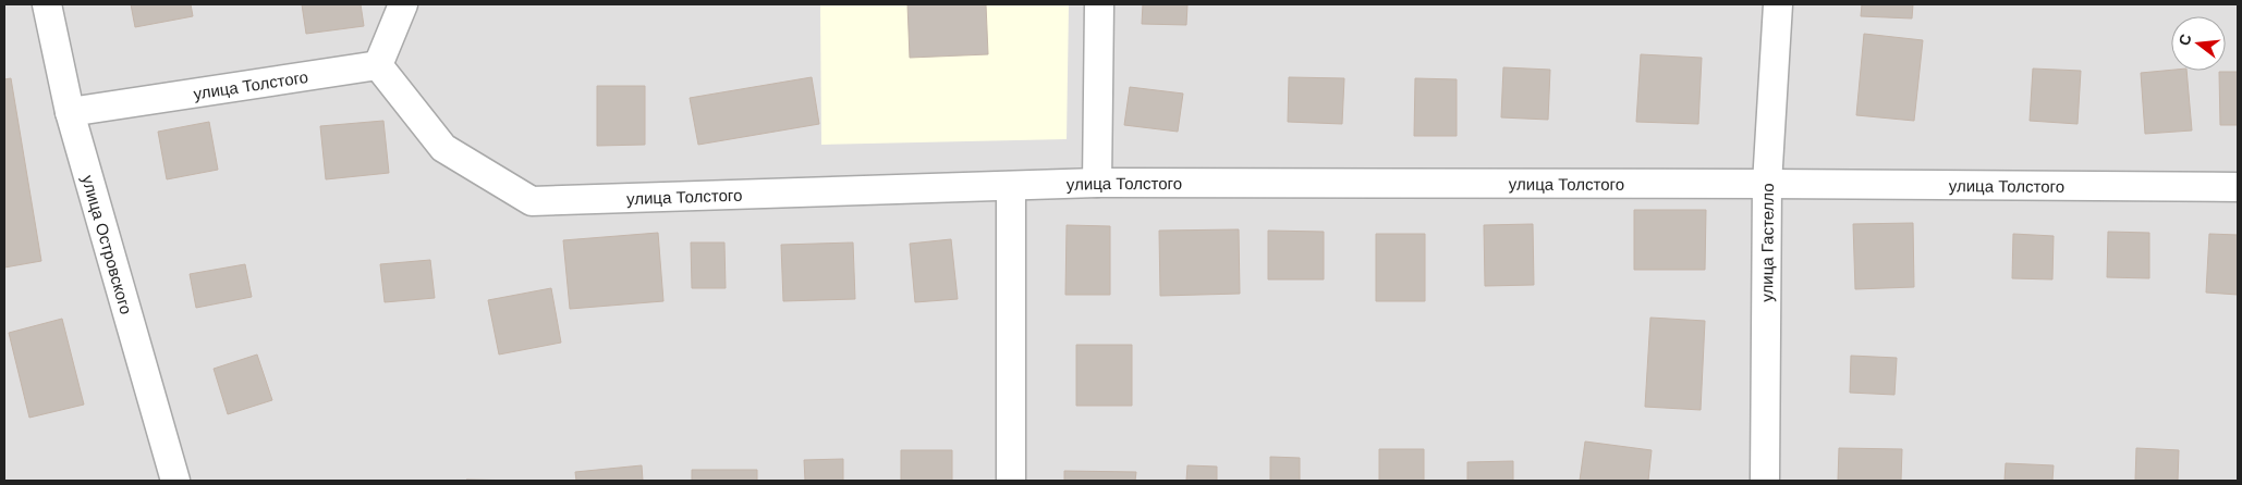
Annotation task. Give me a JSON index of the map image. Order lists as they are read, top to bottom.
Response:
{
  "streets": {
    "street": ["улица Толстого", "улица Гастелло", "улица Островского"]
  },
  "crossings": [
    ["улица Толстого", "улица Гастелло"],
    ["улица Толстого", "улица Островского"]
  ],
  "north": "left"
}
